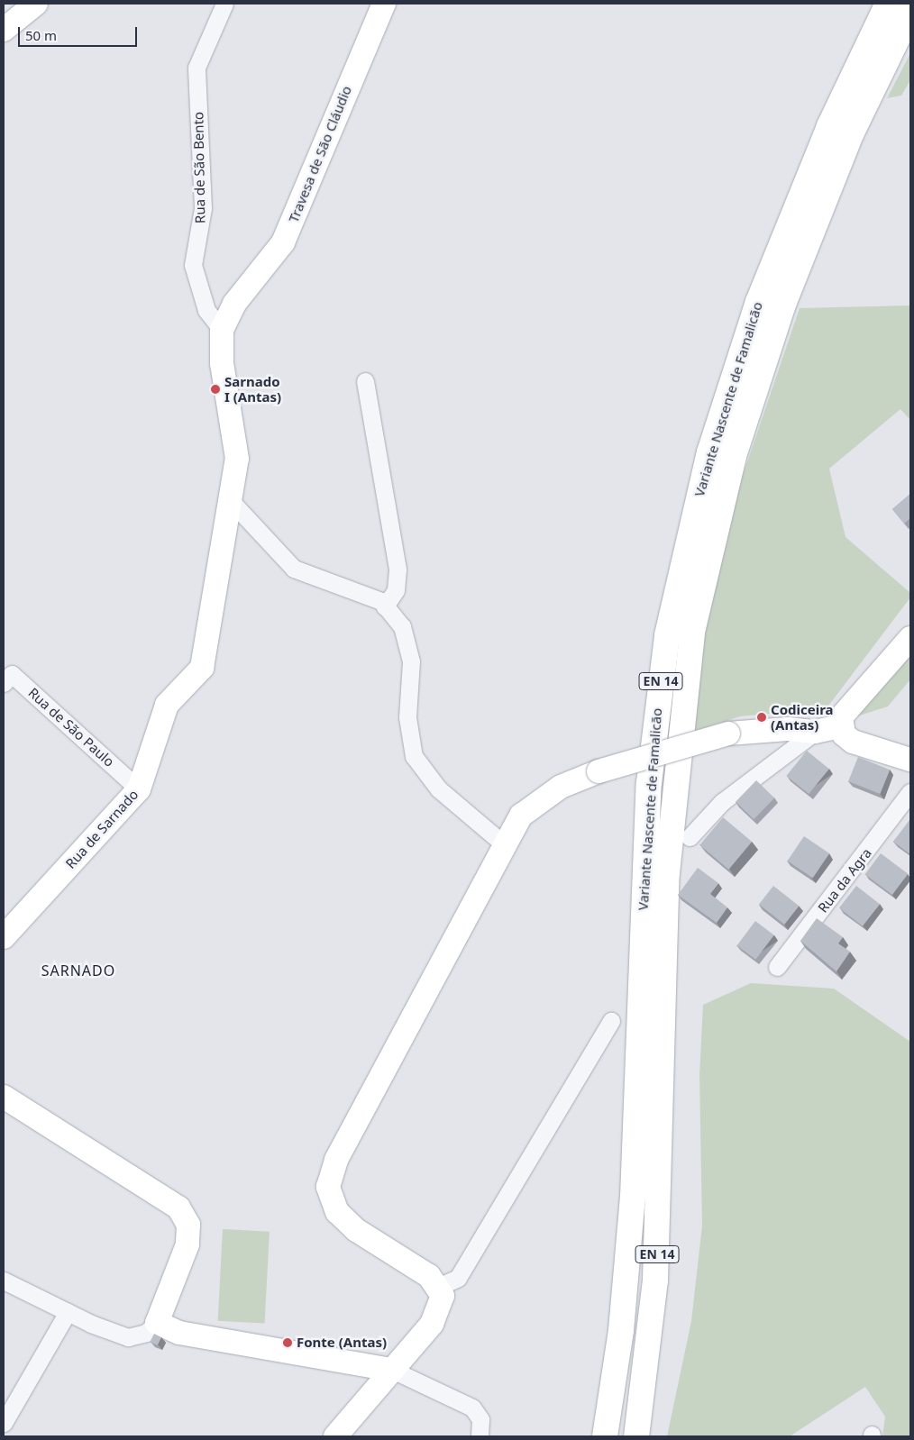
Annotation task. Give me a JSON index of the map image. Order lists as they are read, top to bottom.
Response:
{
  "streets": {
    "highway": ["Variante Nascente de Famalicão", "EN 14"],
    "street": [
      "Travesa de São Cláudio",
      "Rua de São Bento",
      "Rua de São Paulo",
      "Rua de Sarnado",
      "Rua da Agra"
    ]
  },
  "crossings": [
    ["Travesa de São Cláudio", "Rua de São Bento"],
    ["Travesa de São Cláudio", "Rua de Sarnado"],
    ["Rua de São Paulo", "Rua de Sarnado"]
  ],
  "districts": ["SARNADO"],
  "places": ["Sarnado I (Antas)", "Codiceira (Antas)", "Fonte (Antas)"],
  "scale_bar": "50 m"
}
